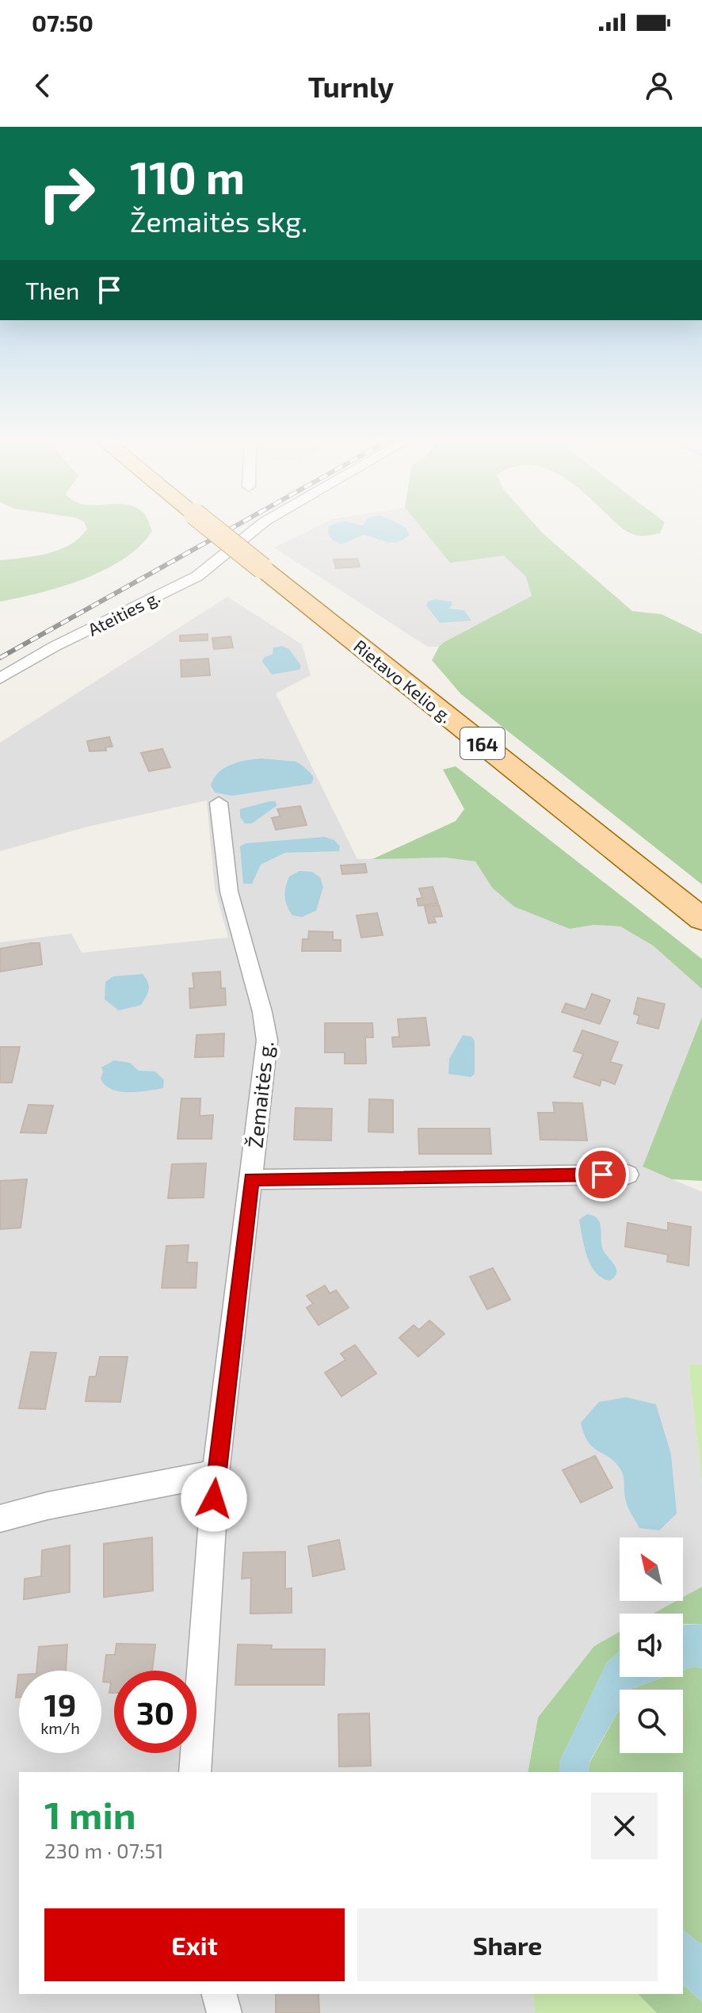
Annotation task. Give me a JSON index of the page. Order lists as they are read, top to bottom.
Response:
{
  "streets": {
    "main road": ["Rietavo Kelio g.", "164"],
    "street": ["Ateities g.", "Žemaitės g."]
  },
  "north": "top left",
  "page": {
    "status": "07:50",
    "header": "Turnly",
    "turn": ["110 m", "Žemaitės skg."],
    "then": "Then",
    "speed": "19 km/h",
    "limit": "30",
    "heading": ["1 min", "230 m · 07:51"],
    "buttons": ["Exit", "Share"]
  }
}
